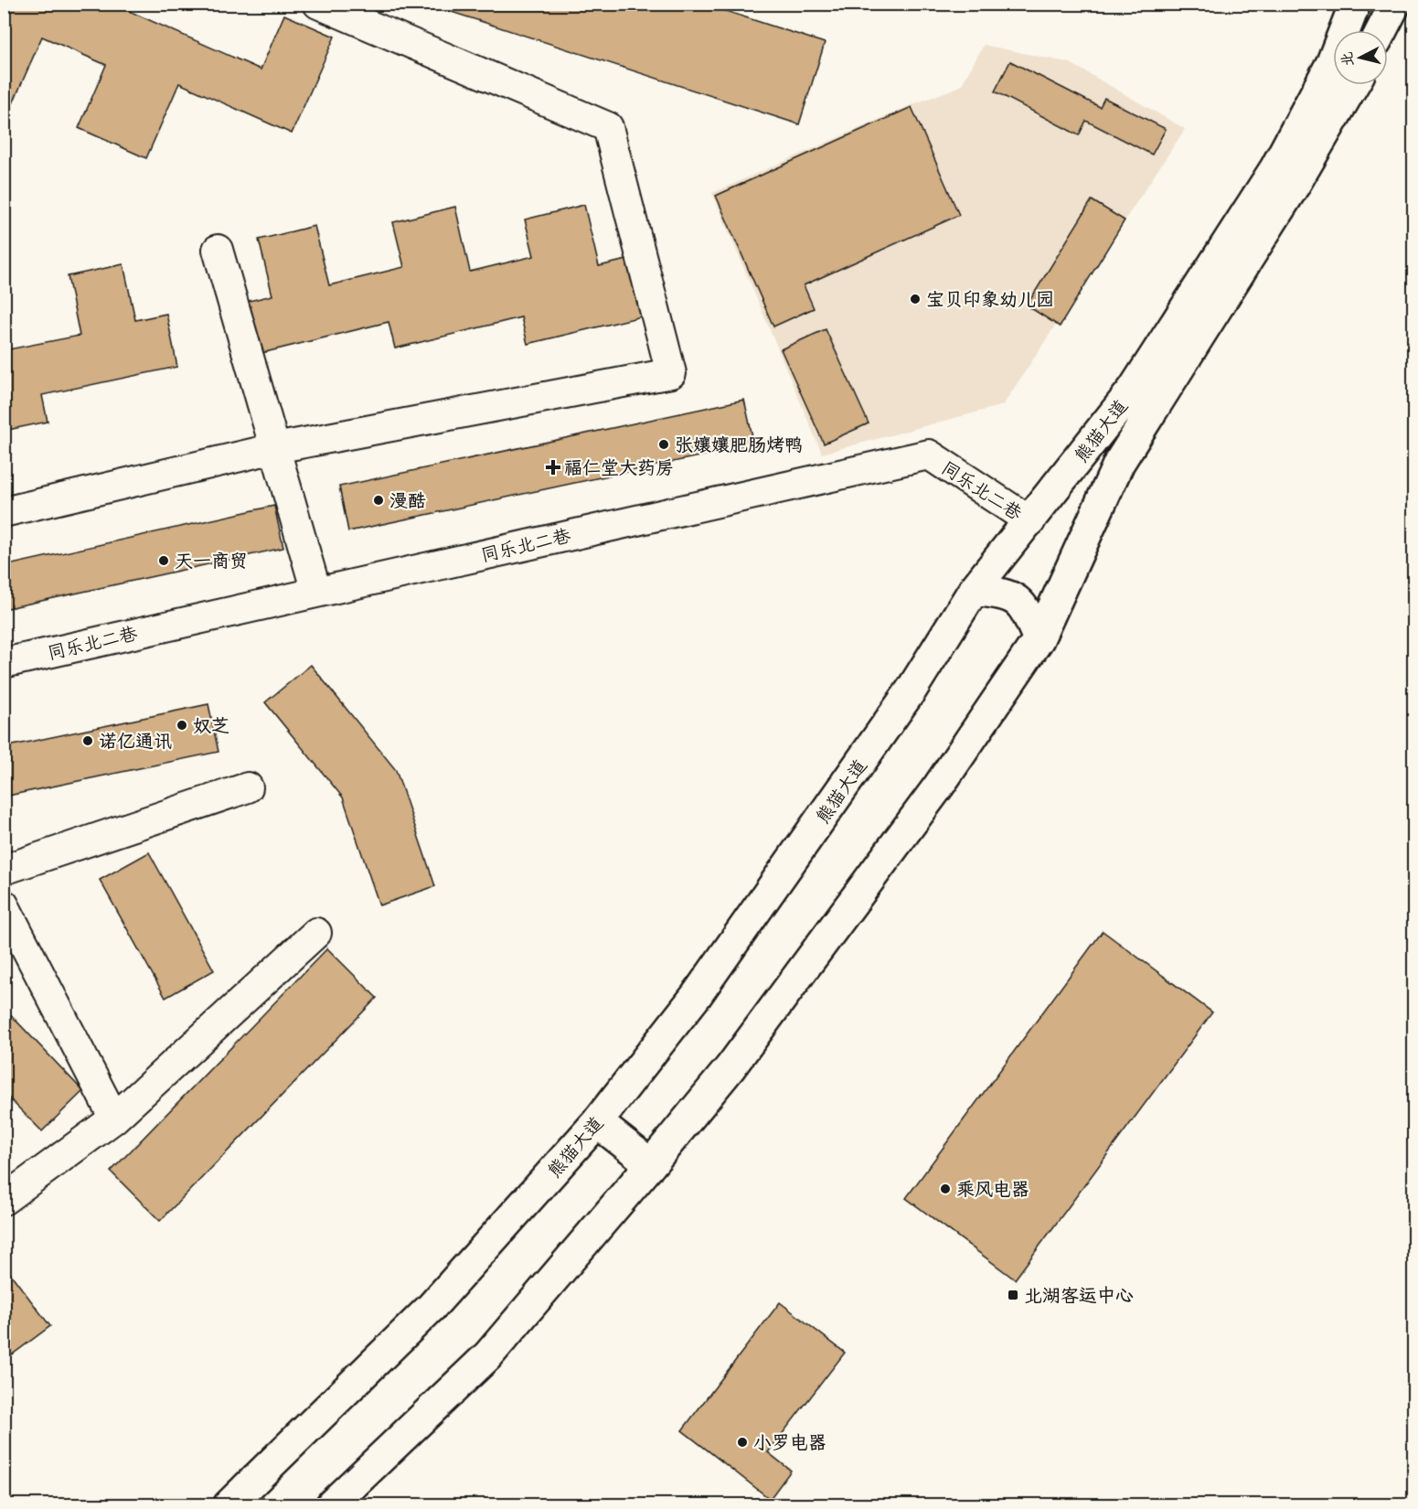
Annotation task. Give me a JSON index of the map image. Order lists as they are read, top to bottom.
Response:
{
  "streets": {
    "main road": ["熊猫大道"],
    "street": ["同乐北二巷"]
  },
  "crossings": [
    ["熊猫大道", "同乐北二巷"]
  ],
  "places": {
    "other": [
      "宝贝印象幼儿园",
      "张孃孃肥肠烤鸭",
      "漫酷",
      "天一商贸",
      "奴芝",
      "诺亿通讯",
      "乘风电器",
      "小罗电器"
    ],
    "health": ["福仁堂大药房"],
    "transit": ["北湖客运中心"]
  },
  "north": "left"
}
